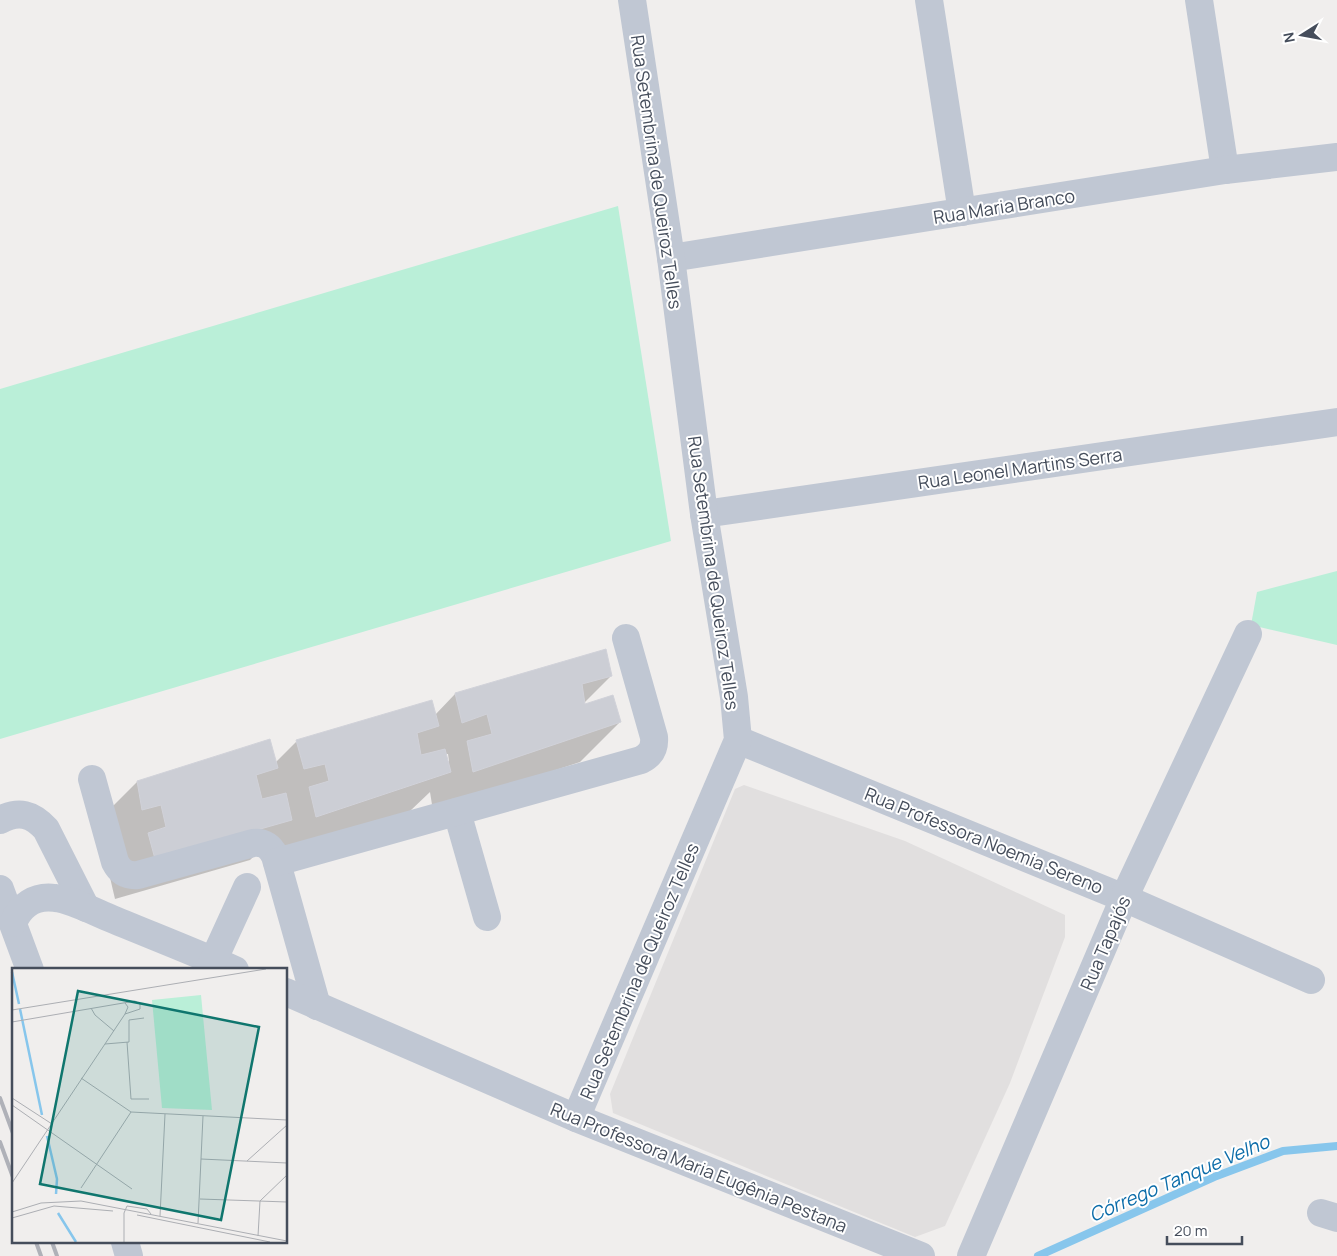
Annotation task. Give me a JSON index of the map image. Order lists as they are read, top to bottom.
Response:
{
  "streets": {
    "street": [
      "Rua Setembrina de Queiroz Telles",
      "Rua Maria Branco",
      "Rua Leonel Martins Serra",
      "Rua Professora Noemia Sereno",
      "Rua Tapajós",
      "Rua Professora Maria Eugênia Pestana"
    ]
  },
  "crossings": [
    ["Rua Setembrina de Queiroz Telles", "Rua Maria Branco"],
    ["Rua Setembrina de Queiroz Telles", "Rua Leonel Martins Serra"],
    ["Rua Setembrina de Queiroz Telles", "Rua Professora Noemia Sereno"],
    ["Rua Setembrina de Queiroz Telles", "Rua Professora Maria Eugênia Pestana"],
    ["Rua Professora Noemia Sereno", "Rua Tapajós"]
  ],
  "water": ["Córrego Tanque Velho"],
  "scale_bar": "20 m",
  "north": "left"
}
